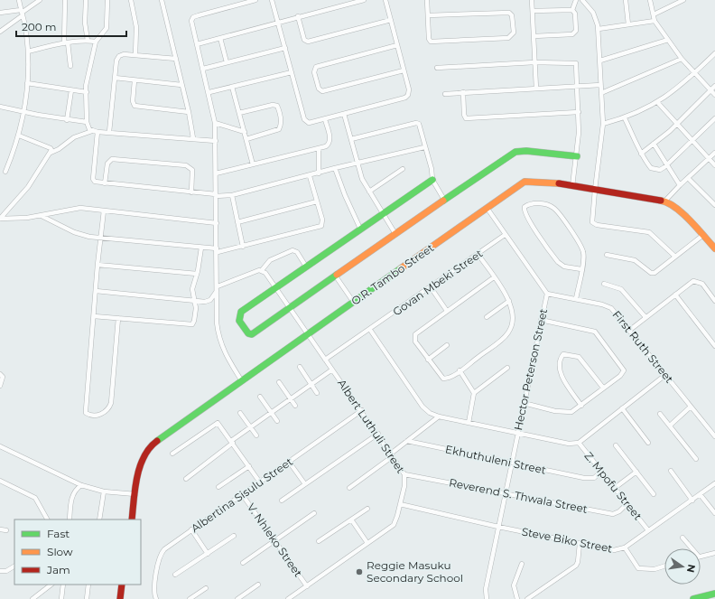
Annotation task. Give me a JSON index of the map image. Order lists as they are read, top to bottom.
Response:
{
  "streets": {
    "main road": ["O.R. Tambo Street"],
    "street": [
      "Govan Mbeki Street",
      "First Ruth Street",
      "Hector Peterson Street",
      "Albert Luthuli Street",
      "Ekhuthuleni Street",
      "Z. Mpofu Street",
      "Albertina Sisulu Street",
      "Reverend S. Thwala Street",
      "V. Nhleko Street",
      "Steve Biko Street"
    ]
  },
  "crossings": [
    ["O.R. Tambo Street", "Hector Peterson Street"],
    ["O.R. Tambo Street", "Albert Luthuli Street"],
    ["Govan Mbeki Street", "Hector Peterson Street"],
    ["Govan Mbeki Street", "Albert Luthuli Street"],
    ["First Ruth Street", "Hector Peterson Street"],
    ["Hector Peterson Street", "Ekhuthuleni Street"],
    ["Hector Peterson Street", "Reverend S. Thwala Street"],
    ["Hector Peterson Street", "Steve Biko Street"],
    ["Albert Luthuli Street", "Albertina Sisulu Street"],
    ["Albert Luthuli Street", "Reverend S. Thwala Street"],
    ["Albert Luthuli Street", "V. Nhleko Street"],
    ["Albert Luthuli Street", "Steve Biko Street"],
    ["Ekhuthuleni Street", "Z. Mpofu Street"],
    ["Z. Mpofu Street", "Reverend S. Thwala Street"],
    ["Z. Mpofu Street", "Steve Biko Street"],
    ["Albertina Sisulu Street", "V. Nhleko Street"]
  ],
  "places": ["Reggie Masuku Secondary School"],
  "legend": ["Fast", "Slow", "Jam"],
  "scale_bar": "200 m",
  "north": "right"
}
